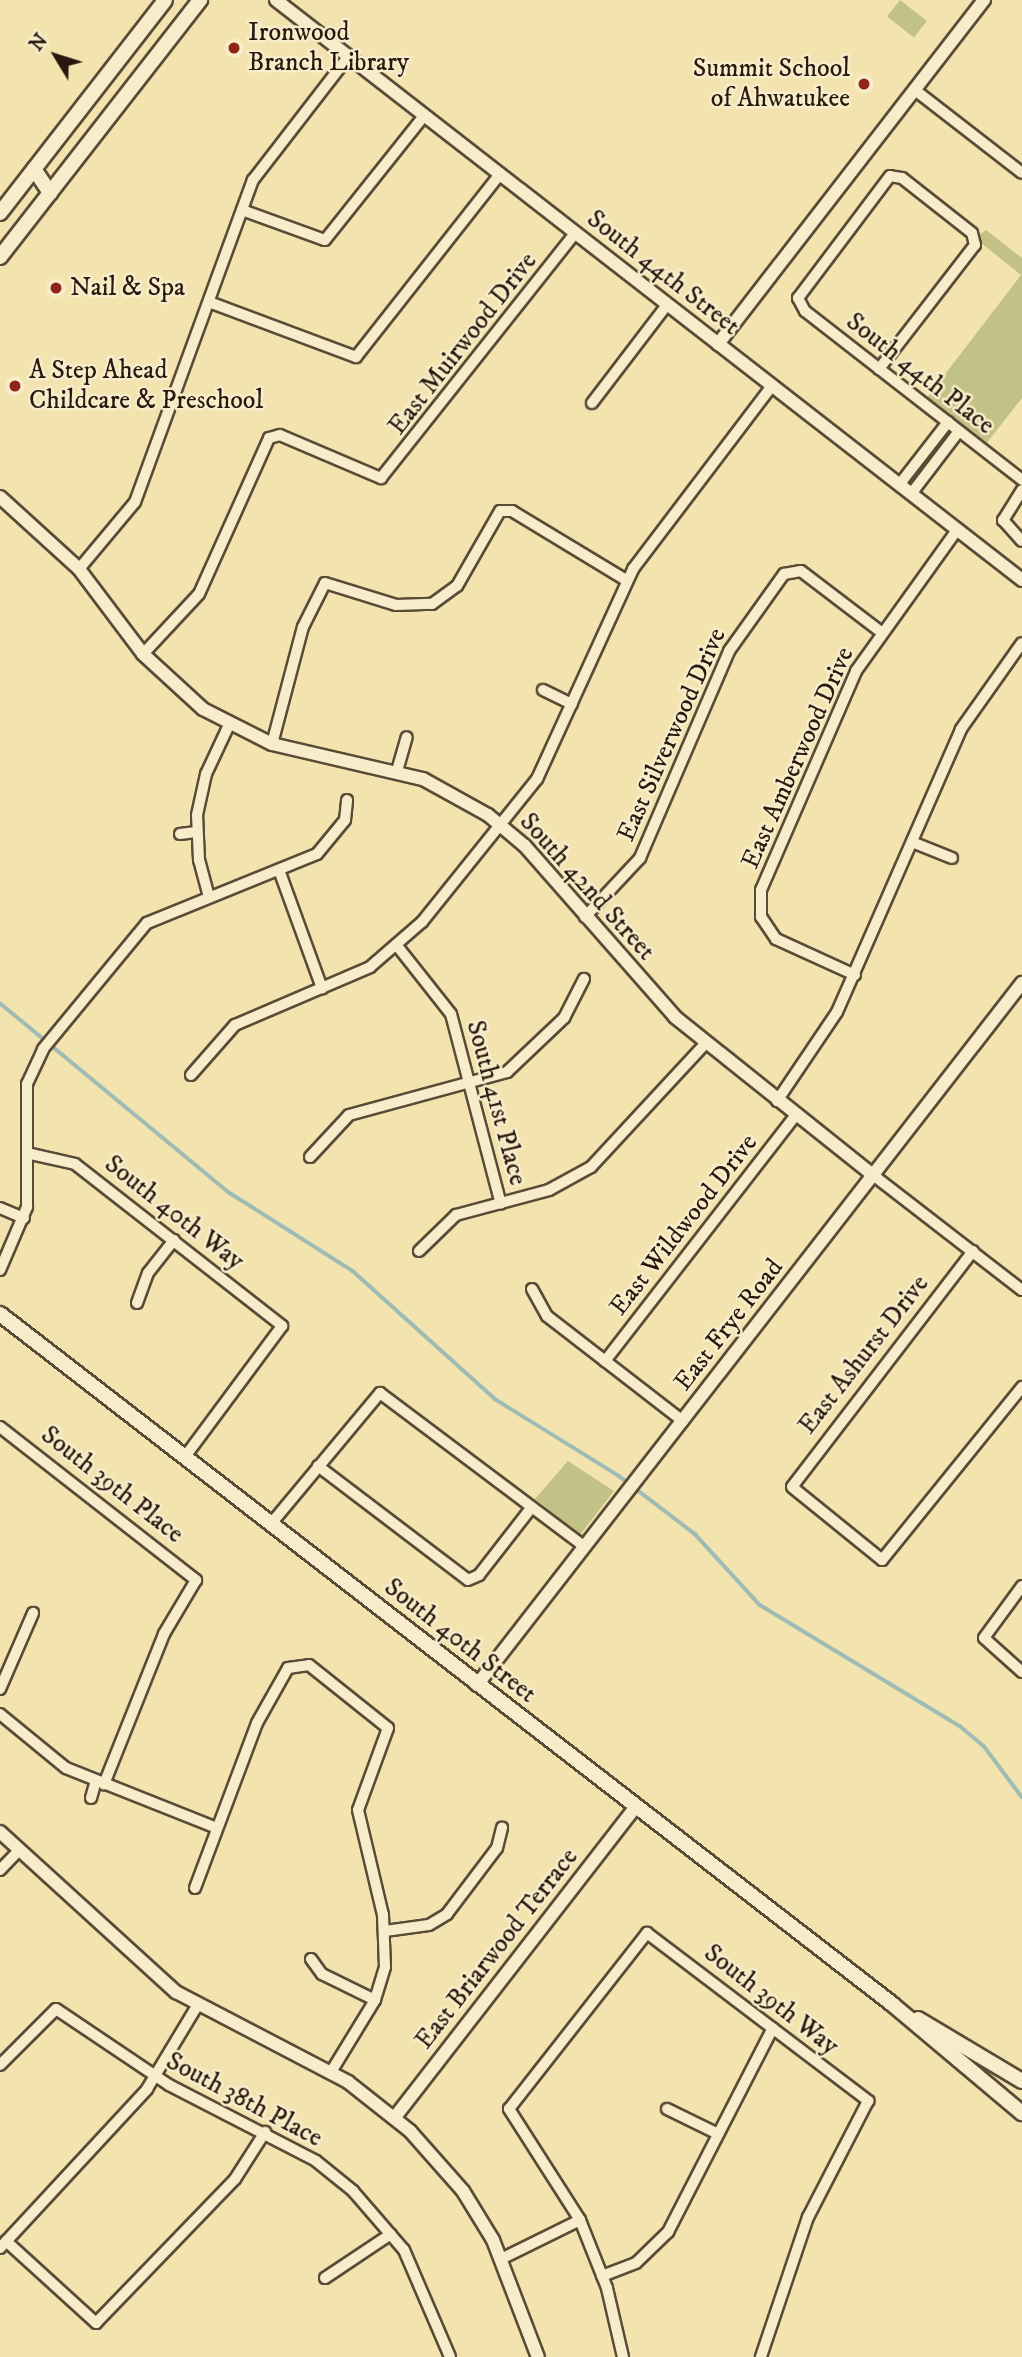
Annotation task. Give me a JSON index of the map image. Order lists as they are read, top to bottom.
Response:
{
  "streets": {
    "main road": ["South 40th Street"],
    "street": [
      "South 44th Street",
      "East Muirwood Drive",
      "South 44th Place",
      "East Silverwood Drive",
      "East Amberwood Drive",
      "South 42nd Street",
      "South 41st Place",
      "South 40th Way",
      "East Wildwood Drive",
      "East Frye Road",
      "East Ashurst Drive",
      "South 39th Place",
      "East Briarwood Terrace",
      "South 39th Way",
      "South 38th Place"
    ]
  },
  "crossings": [
    ["South 44th Street", "East Muirwood Drive"],
    ["South 44th Street", "East Amberwood Drive"],
    ["East Muirwood Drive", "South 42nd Street"],
    ["East Silverwood Drive", "East Amberwood Drive"],
    ["East Silverwood Drive", "South 42nd Street"],
    ["South 42nd Street", "East Wildwood Drive"],
    ["South 42nd Street", "East Frye Road"],
    ["South 42nd Street", "East Ashurst Drive"],
    ["South 40th Way", "South 40th Street"],
    ["East Frye Road", "South 40th Street"],
    ["South 40th Street", "East Briarwood Terrace"]
  ],
  "places": [
    "Ironwood Branch Library",
    "Summit School of Ahwatukee",
    "Nail & Spa",
    "A Step Ahead Childcare & Preschool"
  ],
  "north": "top left"
}
